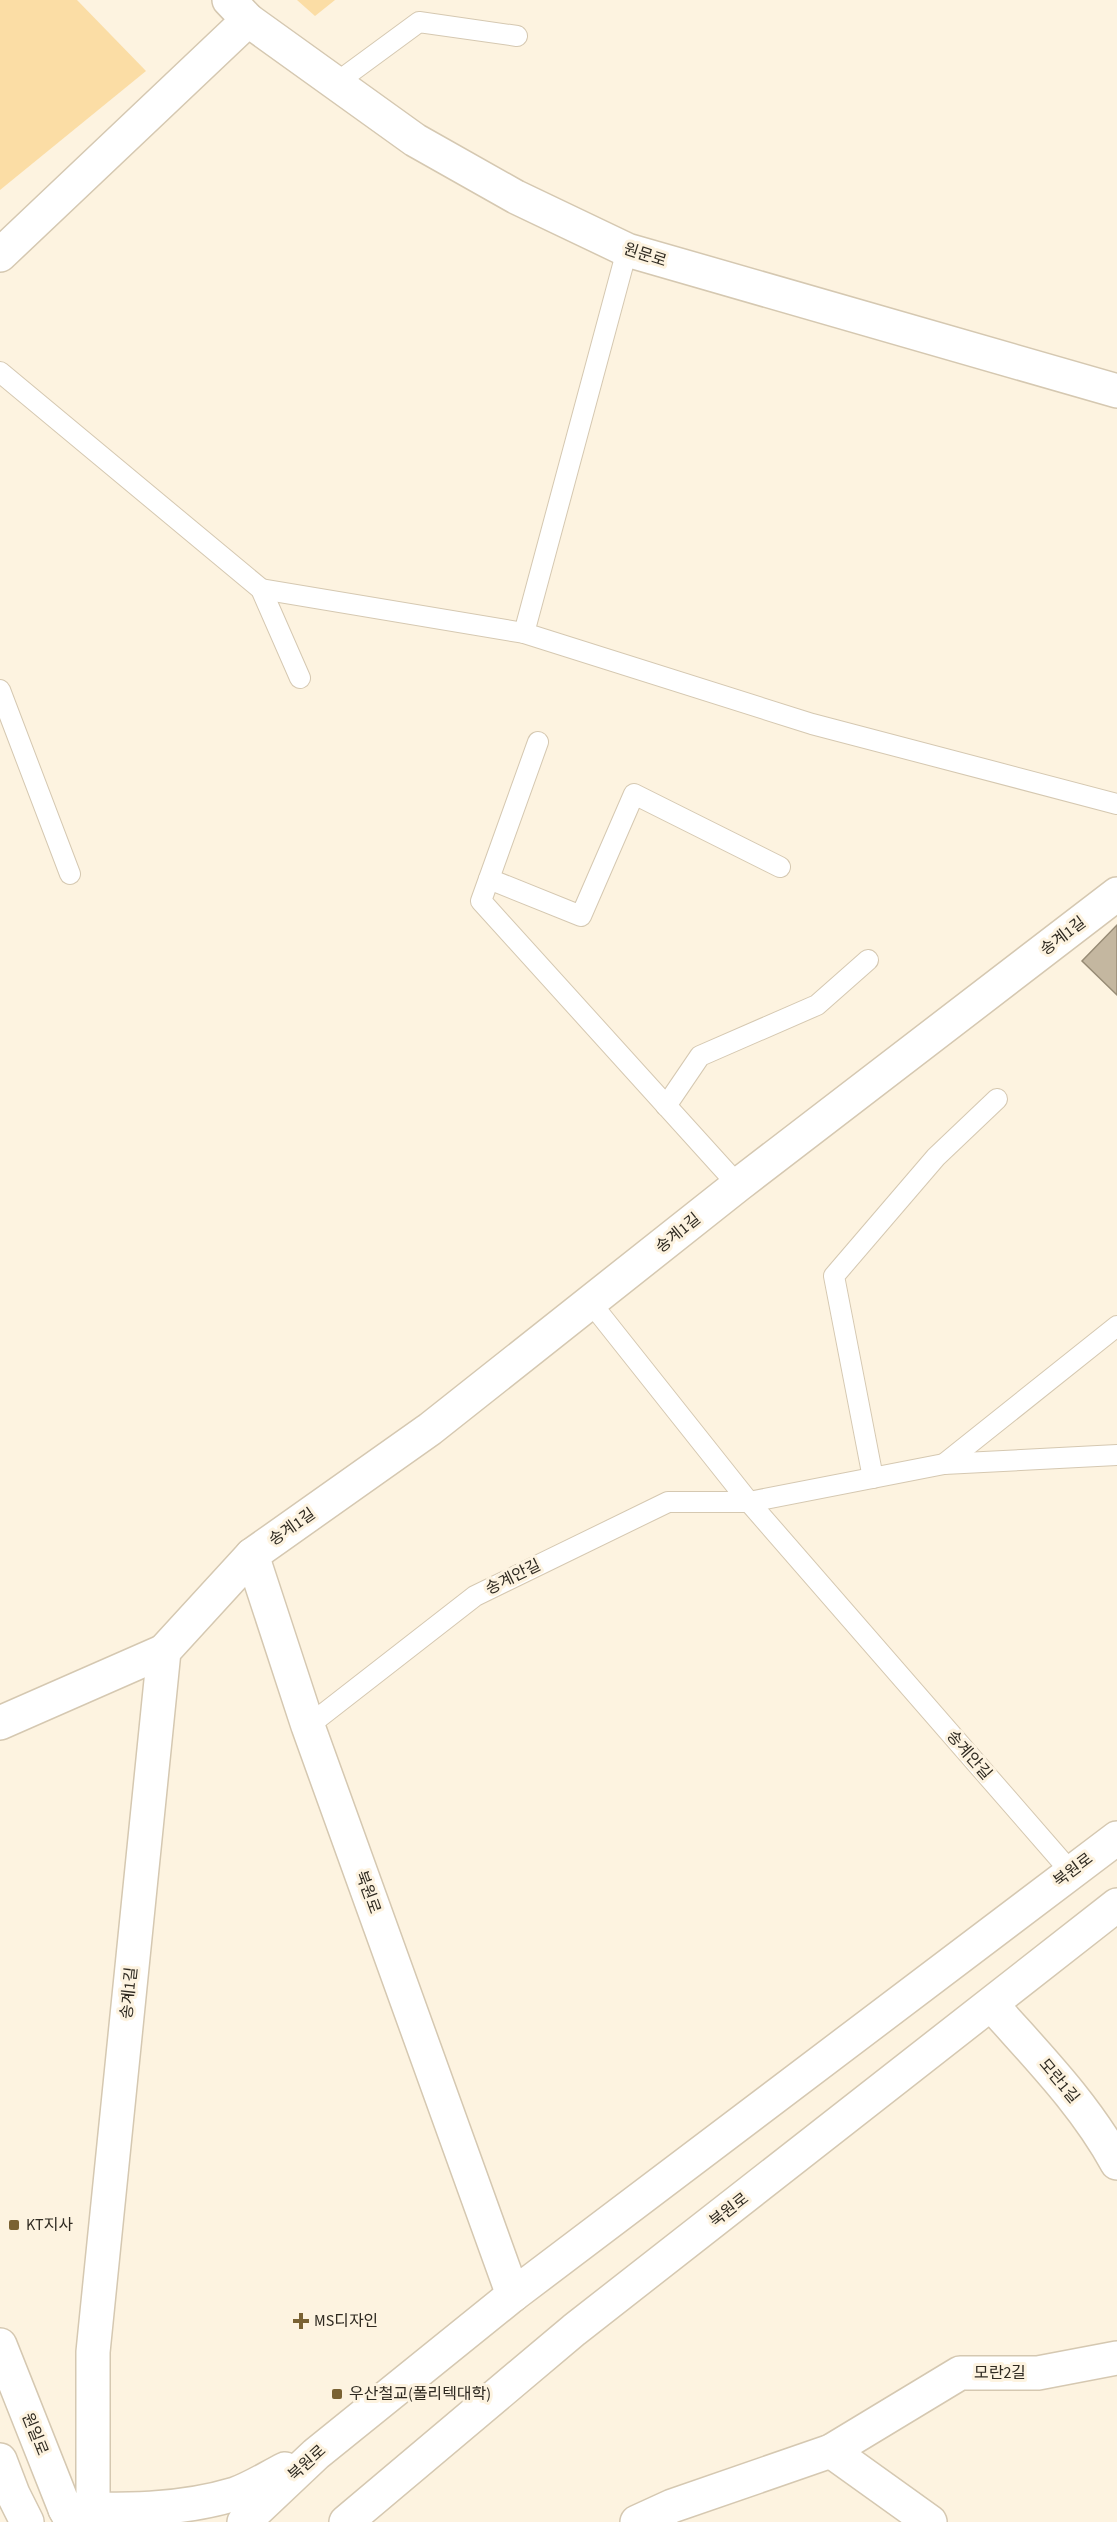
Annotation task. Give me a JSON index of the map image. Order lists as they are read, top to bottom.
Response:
{
  "streets": {
    "street": [
      "원문로",
      "송계1길",
      "북원로",
      "모란1길",
      "모란2길",
      "원일로"
    ],
    "lane": ["송계안길"]
  },
  "crossings": [
    ["송계1길", "송계안길"],
    ["송계1길", "북원로"],
    ["송계1길", "원일로"],
    ["송계안길", "북원로"],
    ["북원로", "모란1길"]
  ],
  "places": {
    "transit": ["KT지사", "우산철교(폴리텍대학)"],
    "health": ["MS디자인"]
  }
}
